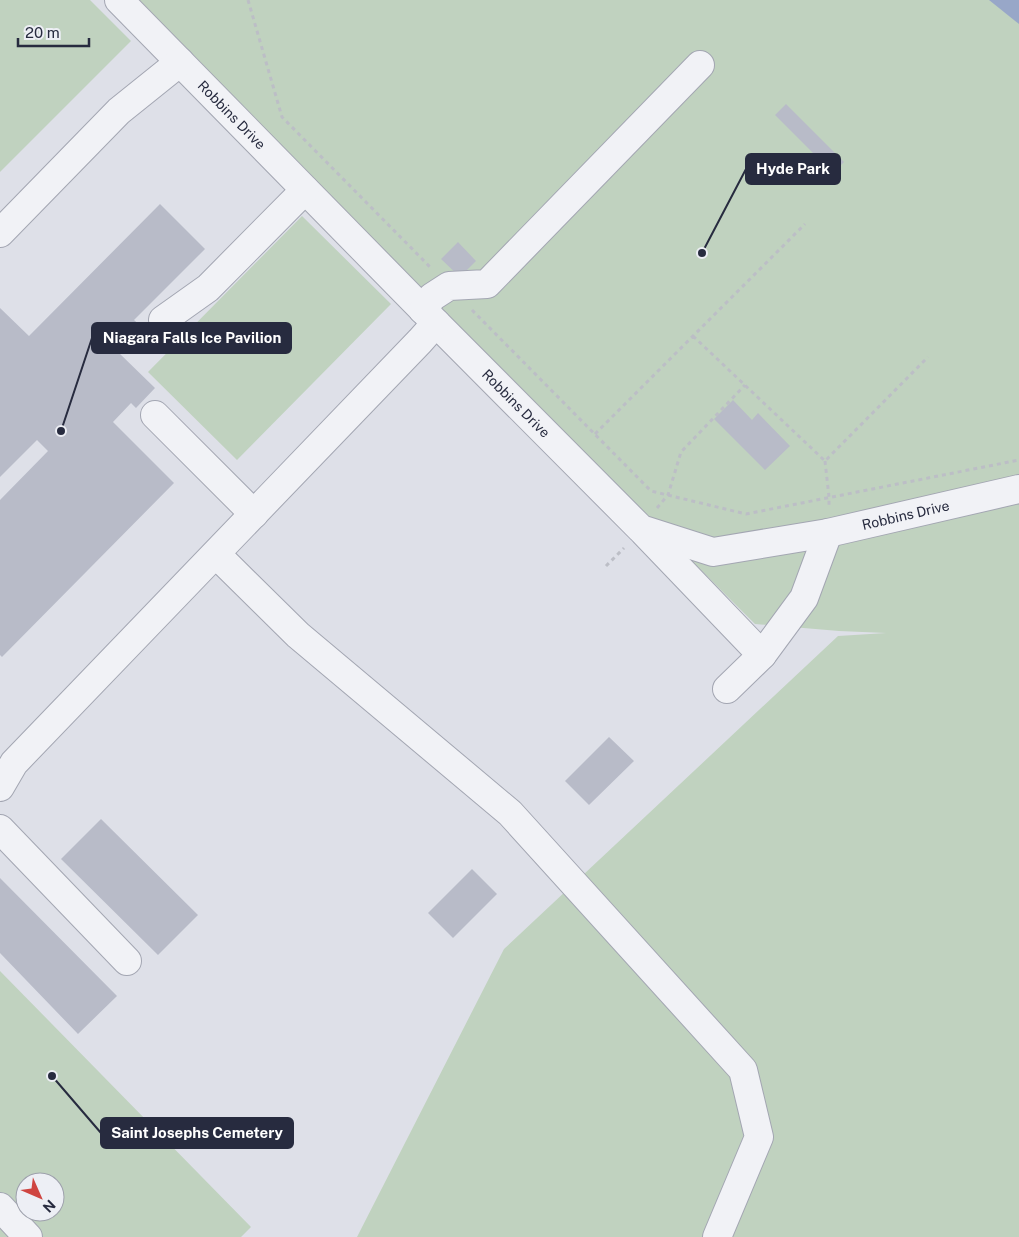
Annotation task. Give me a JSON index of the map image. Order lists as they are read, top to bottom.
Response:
{
  "streets": {
    "street": ["Robbins Drive"]
  },
  "places": ["Hyde Park", "Niagara Falls Ice Pavilion", "Saint Josephs Cemetery"],
  "scale_bar": "20 m",
  "north": "bottom right"
}
